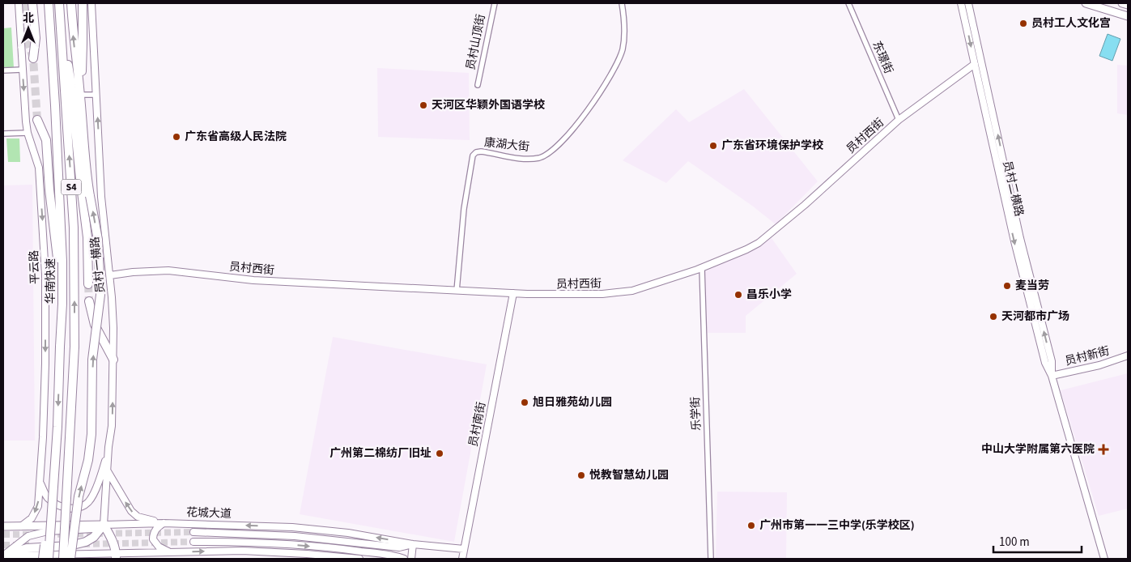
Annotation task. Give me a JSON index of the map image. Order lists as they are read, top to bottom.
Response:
{
  "streets": {
    "highway": ["S4", "华南快速"],
    "main road": ["花城大道"],
    "street": [
      "员村山顶街",
      "东璟街",
      "员村西街",
      "康湖大街",
      "员村二横路",
      "员村一横路",
      "平云路",
      "员村新街",
      "乐学街",
      "员村南街"
    ]
  },
  "crossings": [
    ["东璟街", "员村西街"],
    ["员村西街", "康湖大街"],
    ["员村西街", "员村二横路"],
    ["员村西街", "员村一横路"],
    ["员村西街", "乐学街"],
    ["员村西街", "员村南街"],
    ["员村二横路", "员村新街"],
    ["员村一横路", "花城大道"],
    ["平云路", "花城大道"],
    ["员村南街", "花城大道"]
  ],
  "one_way": ["员村一横路", "平云路"],
  "places": {
    "other": [
      "员村工人文化宫",
      "天河区华颖外国语学校",
      "广东省高级人民法院",
      "广东省环境保护学校",
      "麦当劳",
      "昌乐小学",
      "天河都市广场",
      "旭日雅苑幼儿园",
      "广州第二棉纺厂旧址",
      "悦教智慧幼儿园",
      "广州市第一一三中学(乐学校区)"
    ],
    "health": ["中山大学附属第六医院"]
  },
  "scale_bar": "100 m",
  "north": "top"
}
